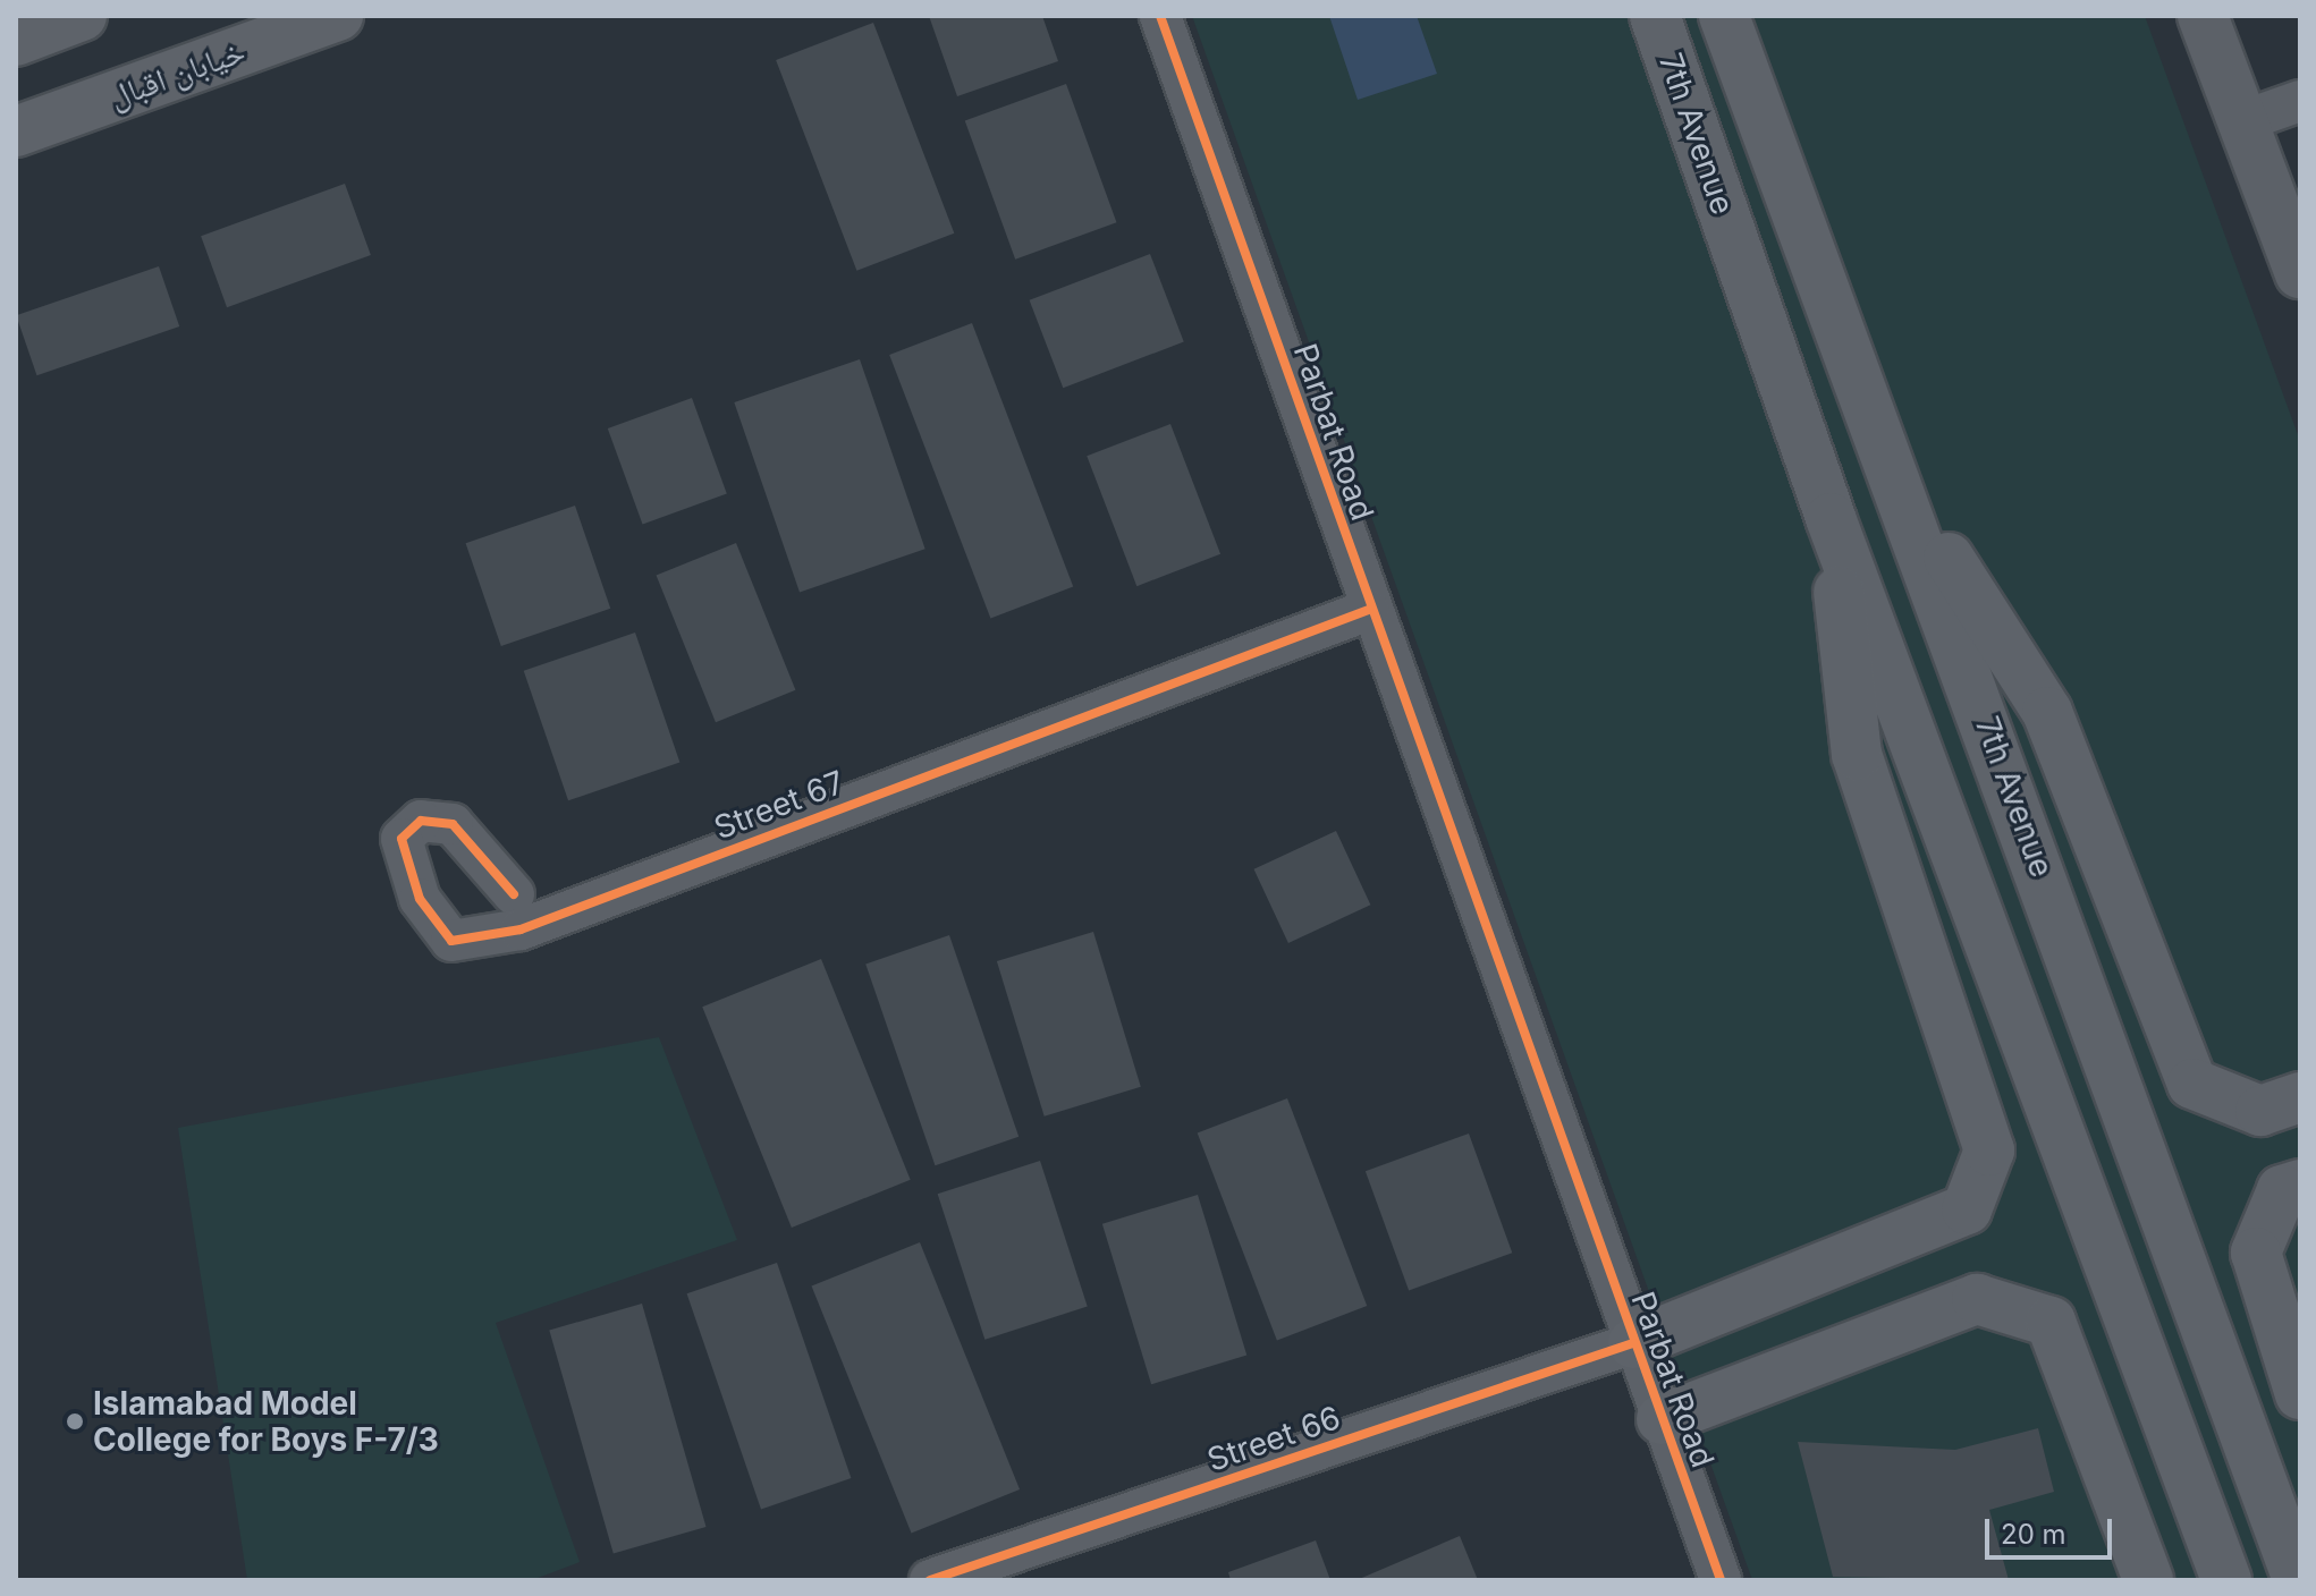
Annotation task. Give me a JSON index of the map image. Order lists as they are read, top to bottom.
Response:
{
  "streets": {
    "main road": ["خیابان اقبال", "7th Avenue"],
    "street": ["Parbat Road", "Street 67", "Street 66"]
  },
  "crossings": [
    ["Parbat Road", "Street 67"],
    ["Parbat Road", "Street 66"]
  ],
  "places": ["Islamabad Model College for Boys F-7/3"],
  "scale_bar": "20 m"
}
